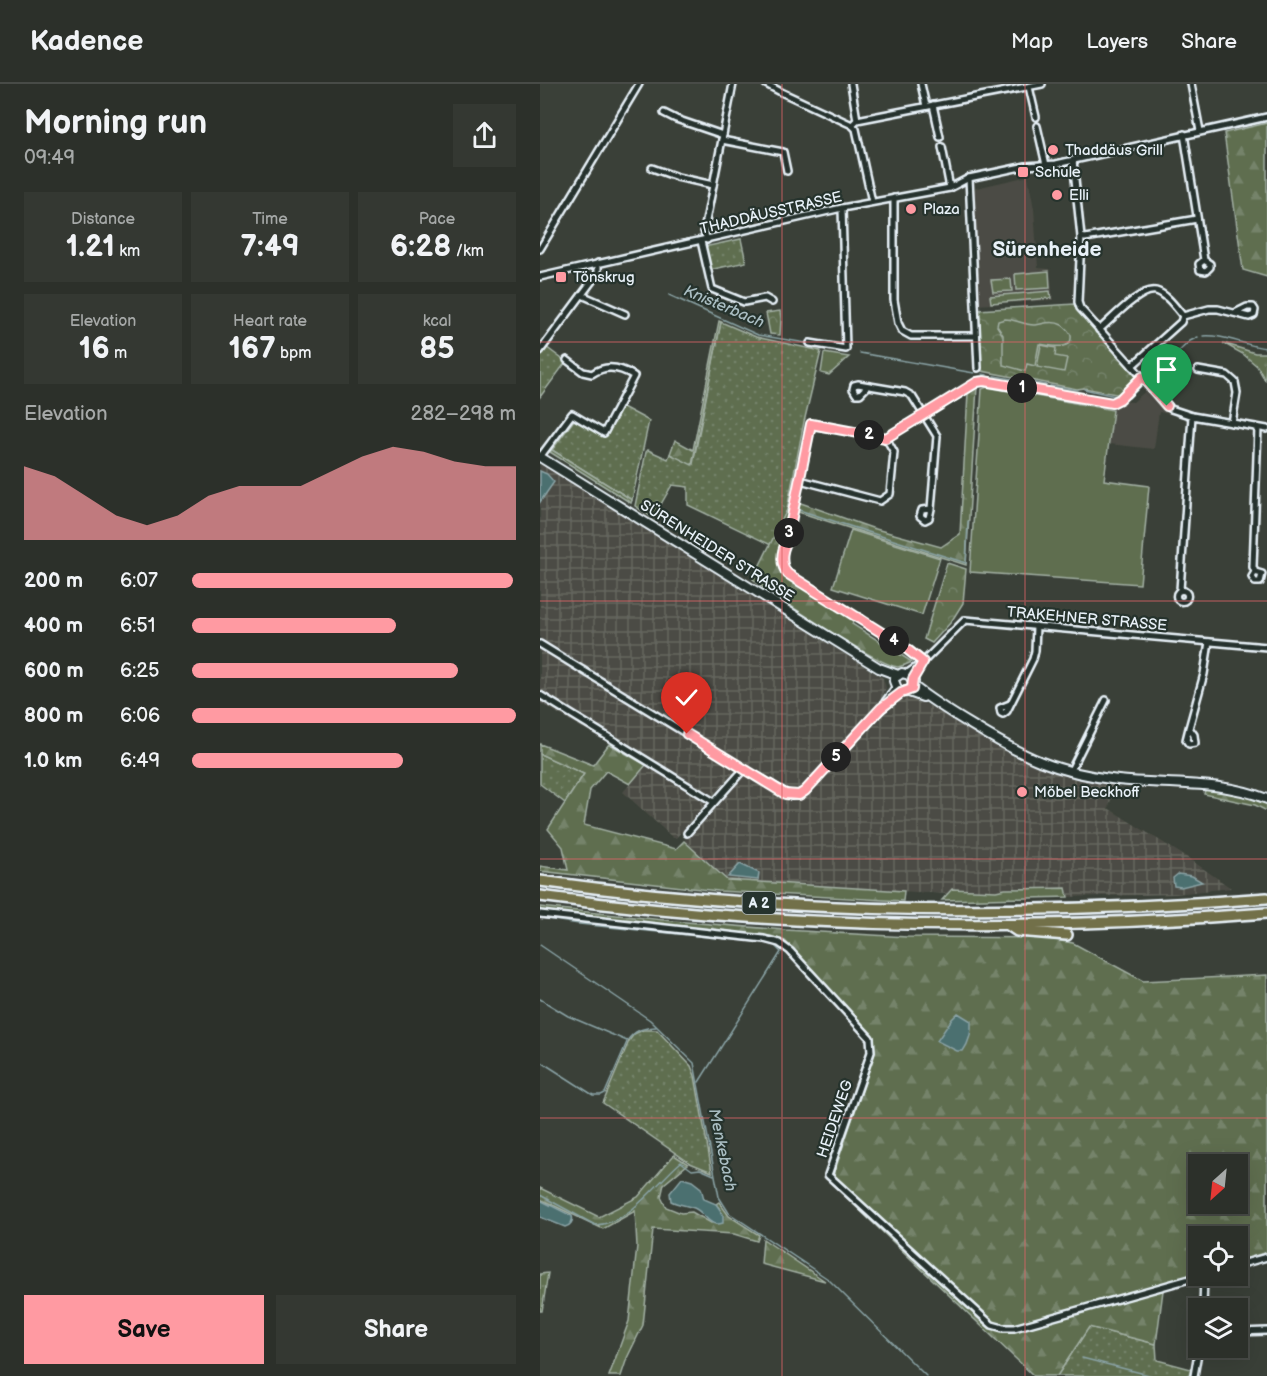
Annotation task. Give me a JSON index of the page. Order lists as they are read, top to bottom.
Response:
{
  "streets": {
    "highway": ["A 2"],
    "main road": ["SÜRENHEIDER STRASSE"],
    "street": ["THADDÄUSSTRASSE", "TRAKEHNER STRASSE", "HEIDEWEG"]
  },
  "crossings": [
    ["SÜRENHEIDER STRASSE", "TRAKEHNER STRASSE"]
  ],
  "districts": ["Sürenheide"],
  "water": ["Knisterbach", "Menkebach"],
  "places": {
    "other": [
      "Thaddäus Grill",
      "Elli",
      "Plaza",
      "Möbel Beckhoff"
    ],
    "transit": ["Schule", "Tönskrug"]
  },
  "north": "bottom left",
  "page": {
    "header": "Kadence",
    "nav": ["Map", "Layers", "Share"],
    "heading": ["Morning run", "09:49"],
    "stats": [
      ["Distance", "1.21 km"],
      ["Time", "7:49"],
      ["Pace", "6:28 /km"],
      ["Elevation", "16 m"],
      ["Heart rate", "167 bpm"],
      ["kcal", "85"]
    ],
    "pins": [
      "1",
      "2",
      "3",
      "4",
      "5"
    ],
    "chart": ["Elevation", "282–298 m"],
    "list": [
      {
        "name": "200 m",
        "note": "6:07"
      },
      {
        "name": "400 m",
        "note": "6:51"
      },
      {
        "name": "600 m",
        "note": "6:25"
      },
      {
        "name": "800 m",
        "note": "6:06"
      },
      {
        "name": "1.0 km",
        "note": "6:49"
      }
    ],
    "buttons": ["Save", "Share"]
  }
}
